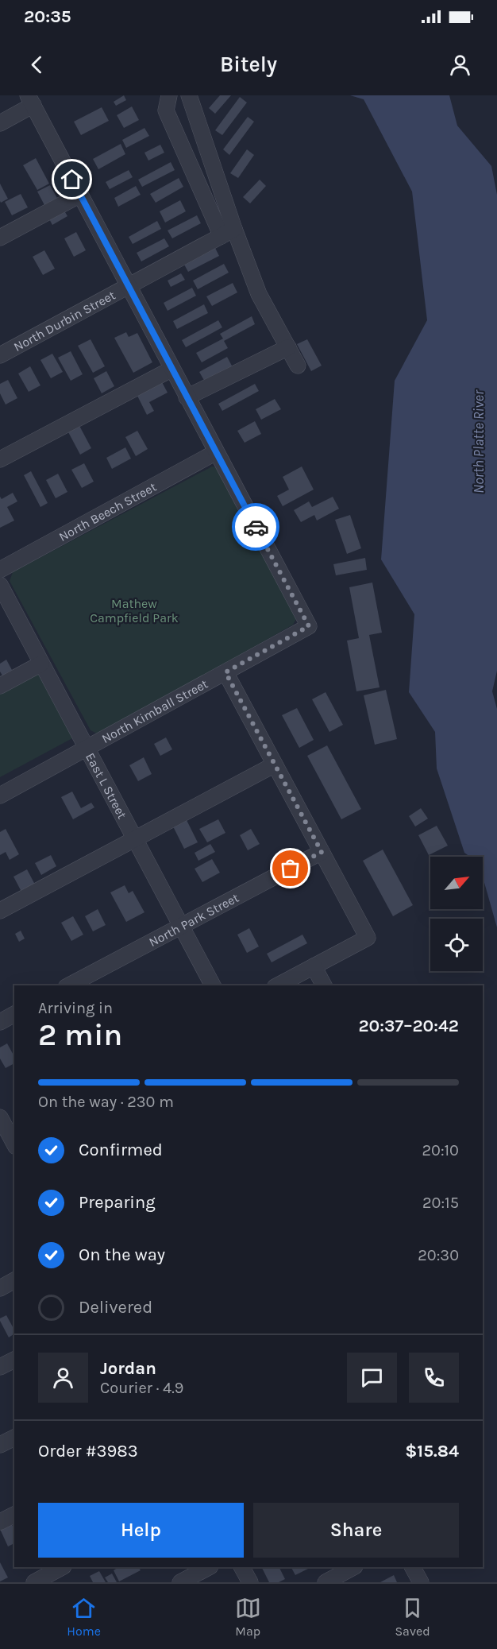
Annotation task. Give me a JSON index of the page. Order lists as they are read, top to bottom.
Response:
{
  "streets": {
    "street": [
      "North Durbin Street",
      "North Beech Street",
      "North Kimball Street",
      "East L Street",
      "North Park Street"
    ]
  },
  "crossings": [
    ["North Beech Street", "North Kimball Street"],
    ["North Kimball Street", "East L Street"],
    ["East L Street", "North Park Street"]
  ],
  "water": ["North Platte River"],
  "parks": ["Mathew Campfield Park"],
  "north": "top right",
  "page": {
    "status": "20:35",
    "header": "Bitely",
    "heading": ["2 min", "Arriving in", "20:37–20:42"],
    "panel": [
      "Jordan",
      "Courier · 4.9",
      "Order #3983",
      "$15.84"
    ],
    "bar": "On the way · 230 m",
    "list": [
      ["Confirmed", "20:10"],
      ["Preparing", "20:15"],
      ["On the way", "20:30"],
      "Delivered"
    ],
    "buttons": ["Help", "Share"],
    "tabs": ["Home", "Map", "Saved"]
  }
}
